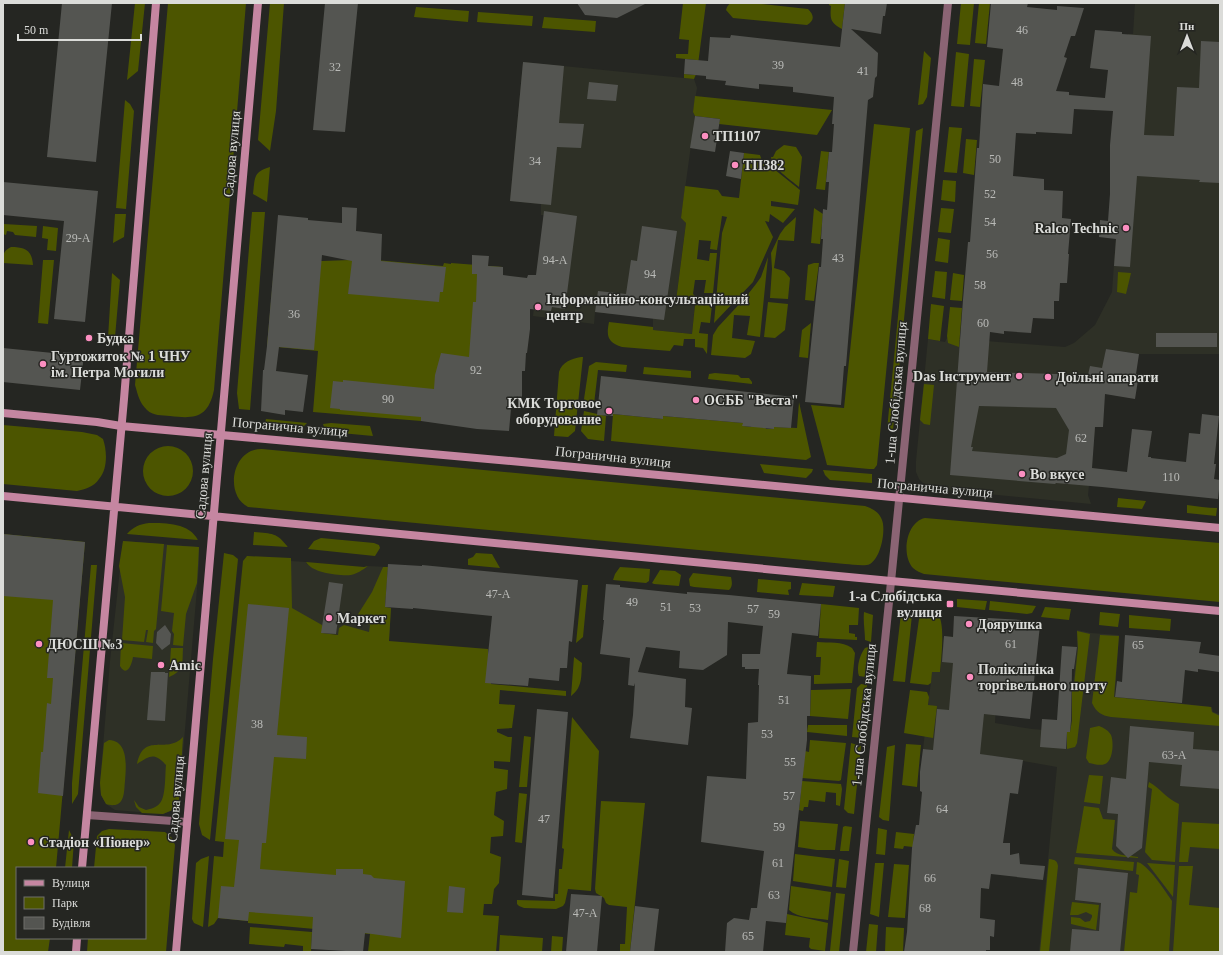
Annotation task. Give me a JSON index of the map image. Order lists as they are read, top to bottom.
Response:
{
  "streets": {
    "main road": ["Садова вулиця", "Погранична вулиця"],
    "street": ["1-ша Слобідська вулиця"]
  },
  "crossings": [
    ["Садова вулиця", "Погранична вулиця"],
    ["1-ша Слобідська вулиця", "Погранична вулиця"]
  ],
  "places": {
    "other": [
      "ТП1107",
      "ТП382",
      "Ralco Technic",
      "Інформаційно-консультаційний центр",
      "Будка",
      "Гуртожиток № 1 ЧНУ ім. Петра Могили",
      "Das Інструмент",
      "Доїльні апарати",
      "ОСББ \"Веста\"",
      "КМК Торговое оборудование",
      "Во вкусе",
      "Маркет",
      "Доярушка",
      "ДЮСШ №3",
      "Amic",
      "Поліклініка торгівельного порту",
      "Стадіон «Піонер»"
    ],
    "transit": ["1-а Слобідська вулиця"]
  },
  "house_numbers": [
    "46",
    "39",
    "32",
    "41",
    "48",
    "50",
    "34",
    "52",
    "54",
    "29-А",
    "56",
    "43",
    "94-А",
    "94",
    "58",
    "36",
    "60",
    "92",
    "90",
    "62",
    "110",
    "47-А",
    "49",
    "51",
    "53",
    "57",
    "59",
    "61",
    "65",
    "51",
    "38",
    "53",
    "63-А",
    "55",
    "57",
    "64",
    "47",
    "59",
    "61",
    "66",
    "63",
    "68",
    "47-А",
    "65"
  ],
  "legend": ["Вулиця", "Парк", "Будівля"],
  "scale_bar": "50 m",
  "north": "top"
}
